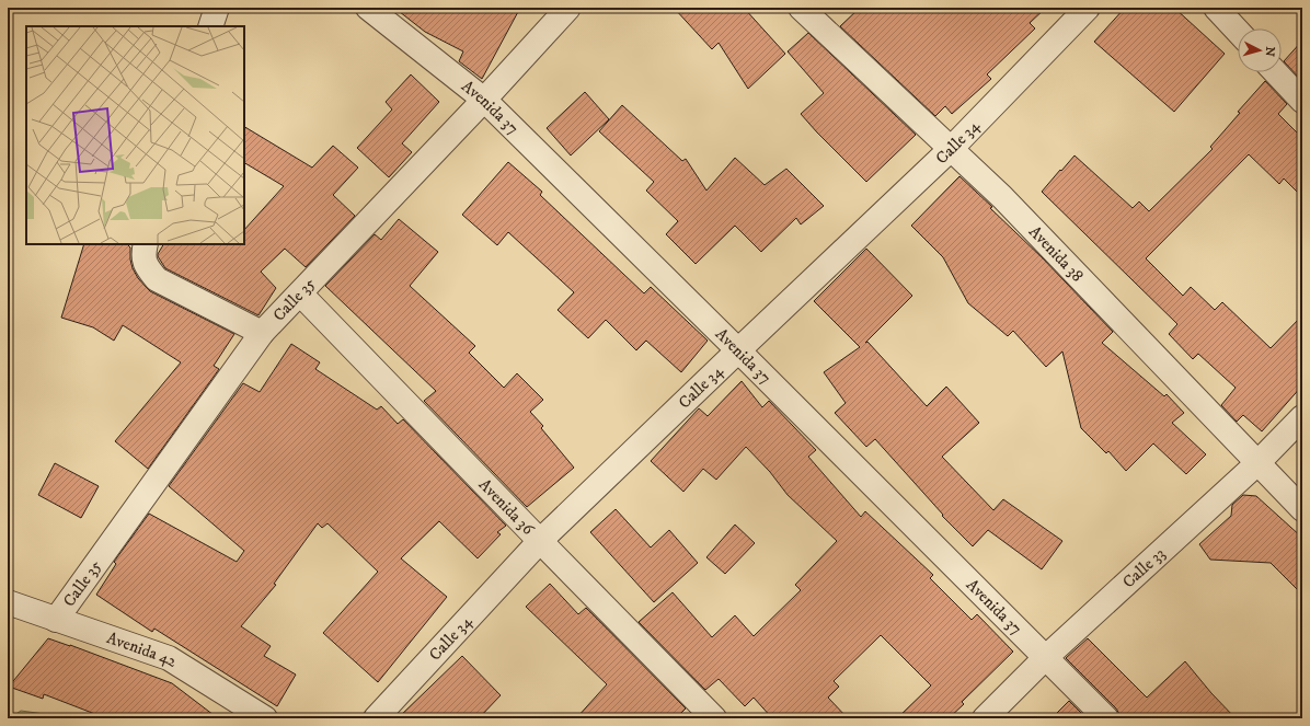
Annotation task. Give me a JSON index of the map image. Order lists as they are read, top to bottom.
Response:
{
  "streets": {
    "street": [
      "Avenida 37",
      "Calle 34",
      "Avenida 38",
      "Calle 35",
      "Avenida 36",
      "Calle 33",
      "Avenida 42"
    ]
  },
  "crossings": [
    ["Avenida 37", "Calle 34"],
    ["Avenida 37", "Calle 35"],
    ["Avenida 37", "Calle 33"],
    ["Calle 34", "Avenida 38"],
    ["Calle 34", "Avenida 36"],
    ["Avenida 38", "Calle 33"],
    ["Calle 35", "Avenida 36"],
    ["Calle 35", "Avenida 42"]
  ],
  "north": "right"
}
